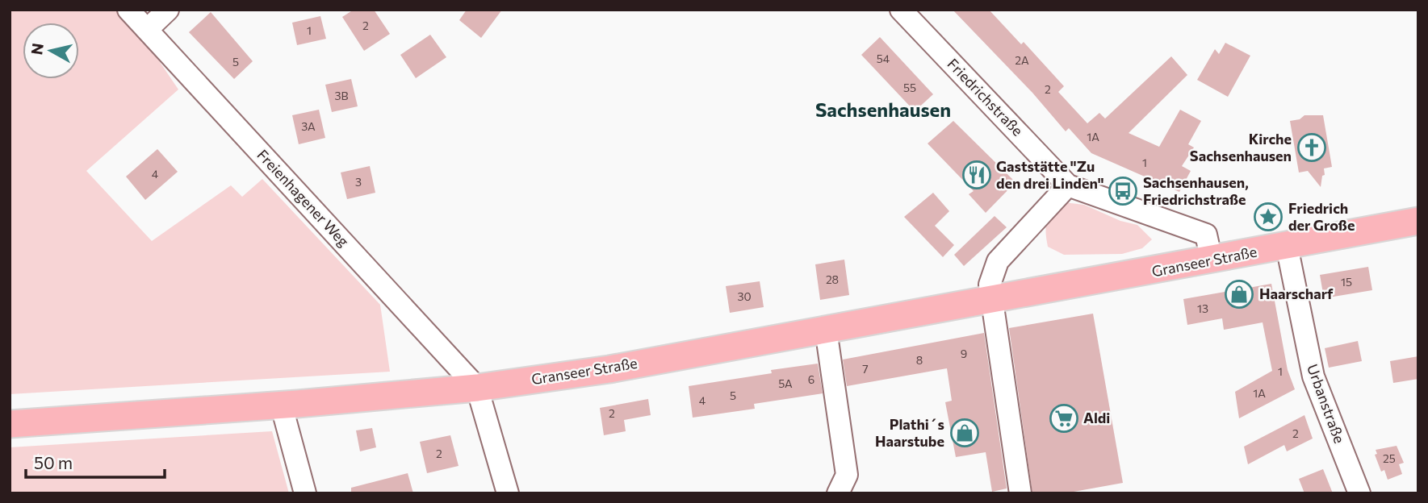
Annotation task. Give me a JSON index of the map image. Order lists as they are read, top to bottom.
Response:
{
  "streets": {
    "main road": ["Granseer Straße"],
    "street": ["Friedrichstraße", "Freienhagener Weg", "Urbanstraße"]
  },
  "crossings": [
    ["Friedrichstraße", "Granseer Straße"],
    ["Freienhagener Weg", "Granseer Straße"],
    ["Granseer Straße", "Urbanstraße"]
  ],
  "districts": ["Sachsenhausen"],
  "places": {
    "church": ["Kirche Sachsenhausen"],
    "restaurant": ["Gaststätte \"Zu den drei Linden\""],
    "bus stop": ["Sachsenhausen, Friedrichstraße"],
    "place": ["Friedrich der Große"],
    "shop": ["Haarscharf", "Plathi´s Haarstube"],
    "supermarket": ["Aldi"]
  },
  "house_numbers": [
    "2",
    "1",
    "54",
    "2A",
    "5",
    "55",
    "2",
    "3B",
    "3A",
    "1A",
    "1",
    "4",
    "3",
    "28",
    "15",
    "30",
    "13",
    "9",
    "8",
    "7",
    "1",
    "6",
    "5A",
    "1A",
    "5",
    "4",
    "2",
    "2",
    "2",
    "25"
  ],
  "scale_bar": "50 m",
  "north": "left"
}
